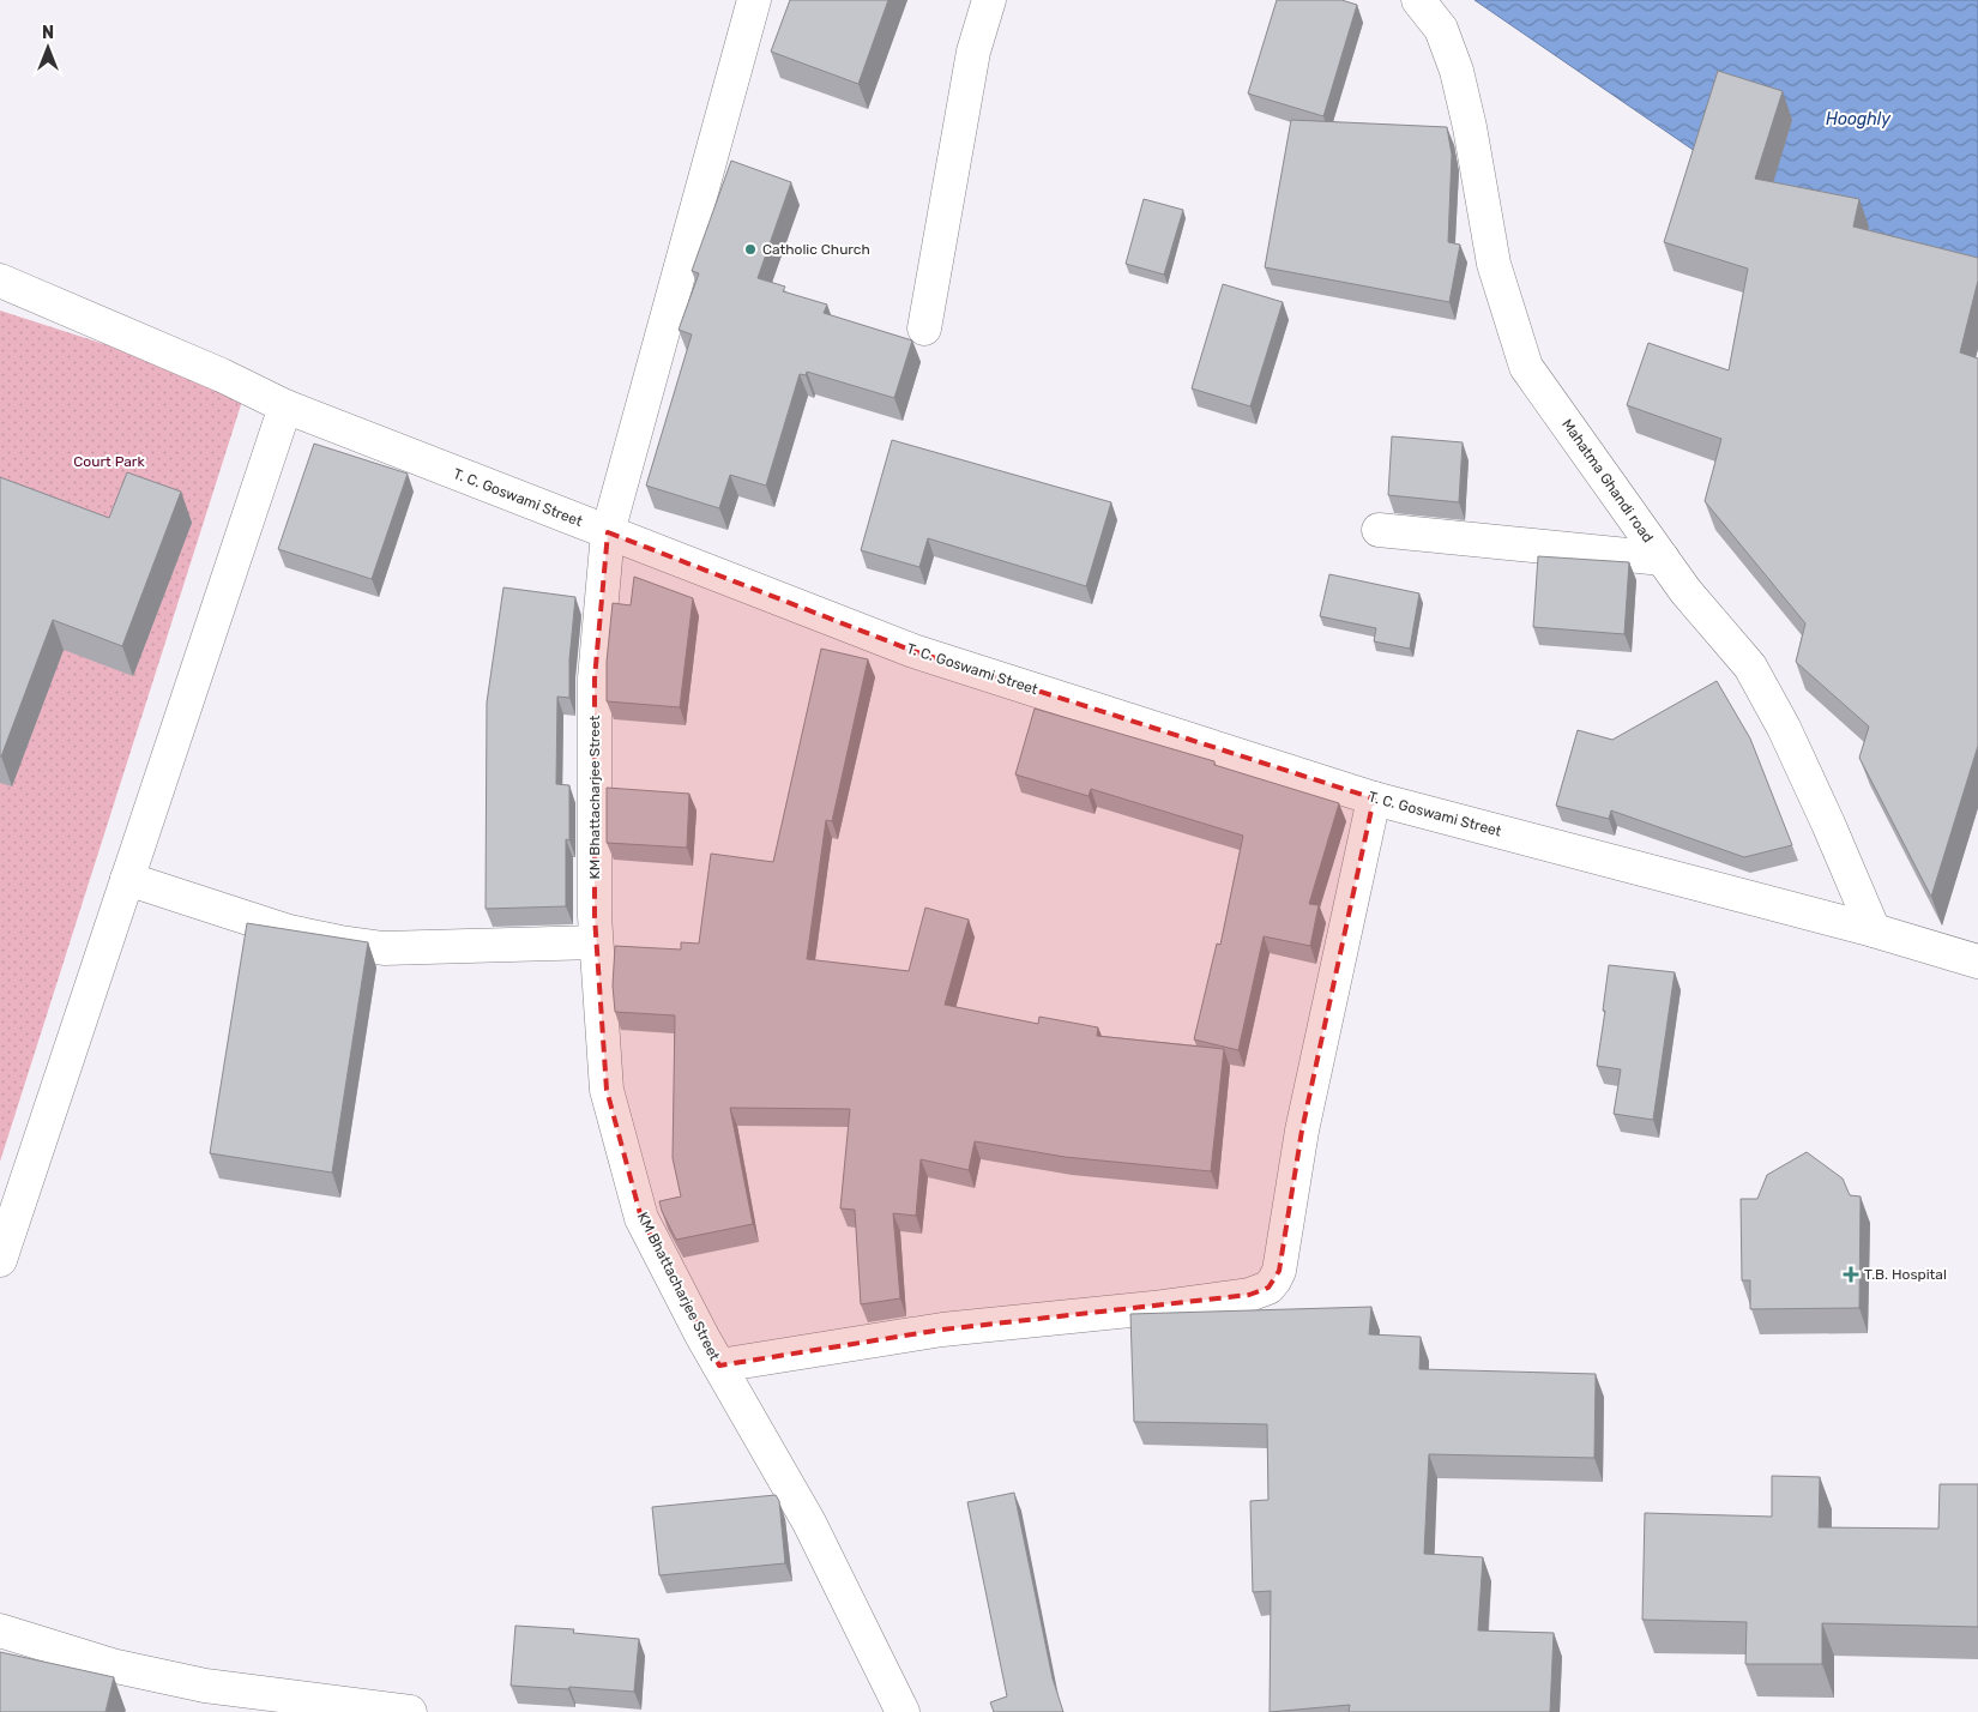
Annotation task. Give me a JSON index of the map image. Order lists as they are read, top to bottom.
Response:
{
  "streets": {
    "street": ["Mahatma Ghandi road", "T. C. Goswami Street", "KM Bhattacharjee Street"]
  },
  "crossings": [
    ["Mahatma Ghandi road", "T. C. Goswami Street"],
    ["T. C. Goswami Street", "KM Bhattacharjee Street"]
  ],
  "water": ["Hooghly"],
  "parks": ["Court Park"],
  "places": {
    "other": ["Catholic Church"],
    "health": ["T.B. Hospital"]
  },
  "north": "top"
}
